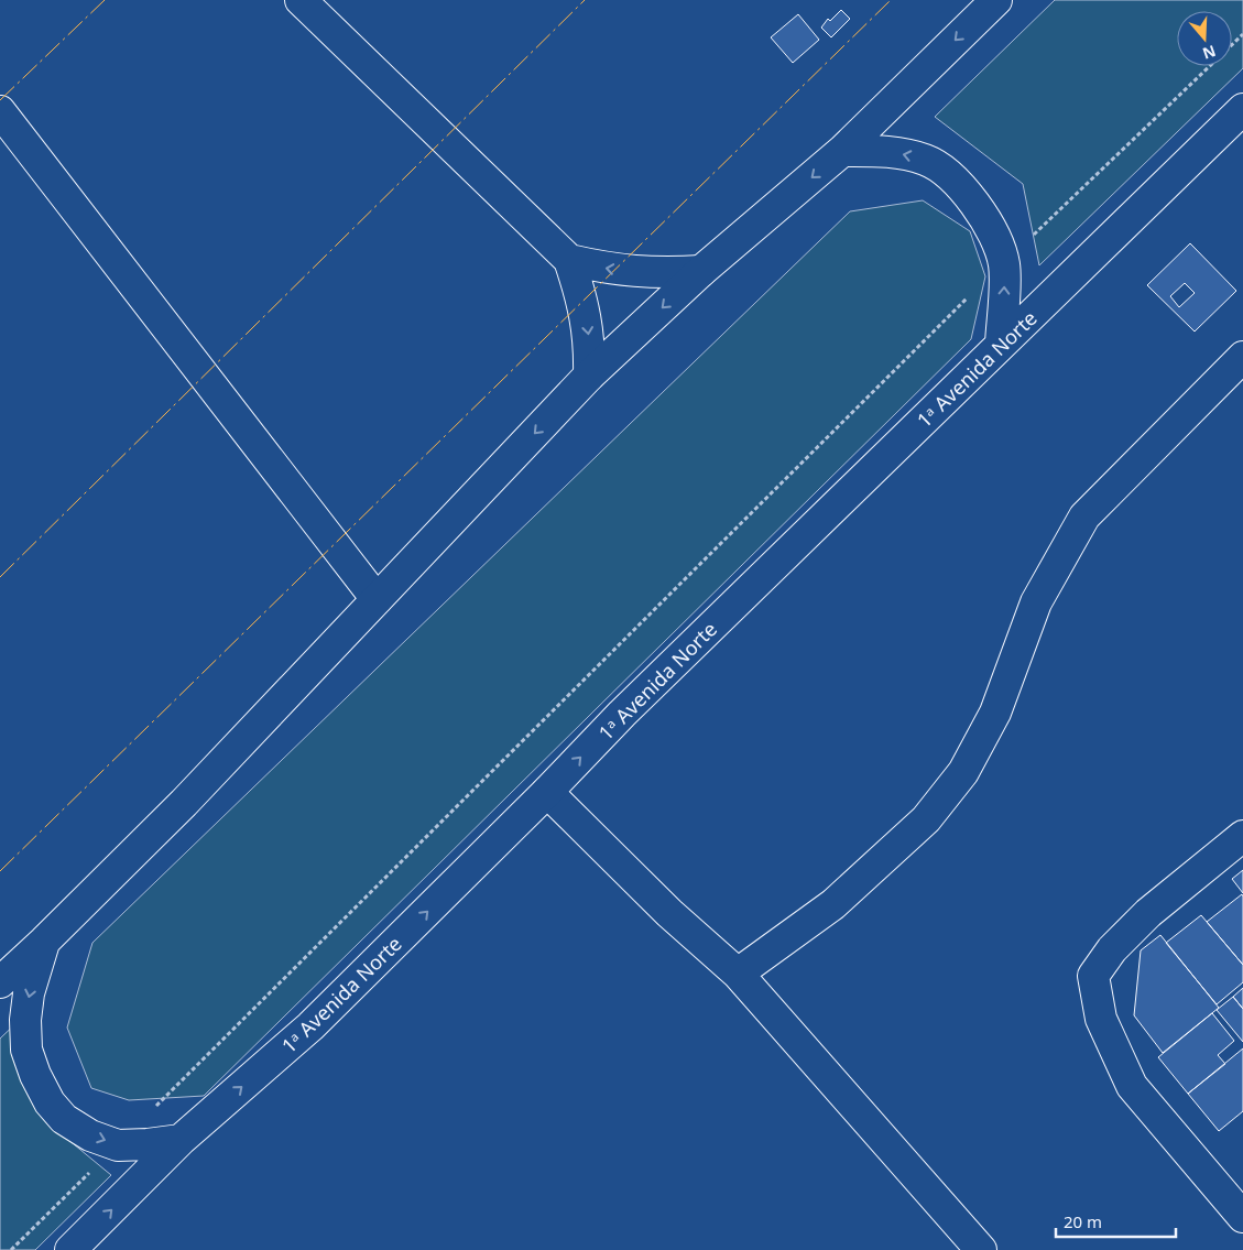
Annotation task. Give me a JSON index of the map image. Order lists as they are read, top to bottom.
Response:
{
  "streets": {
    "main road": ["1ᵃ Avenida Norte"]
  },
  "scale_bar": "20 m",
  "north": "bottom"
}
